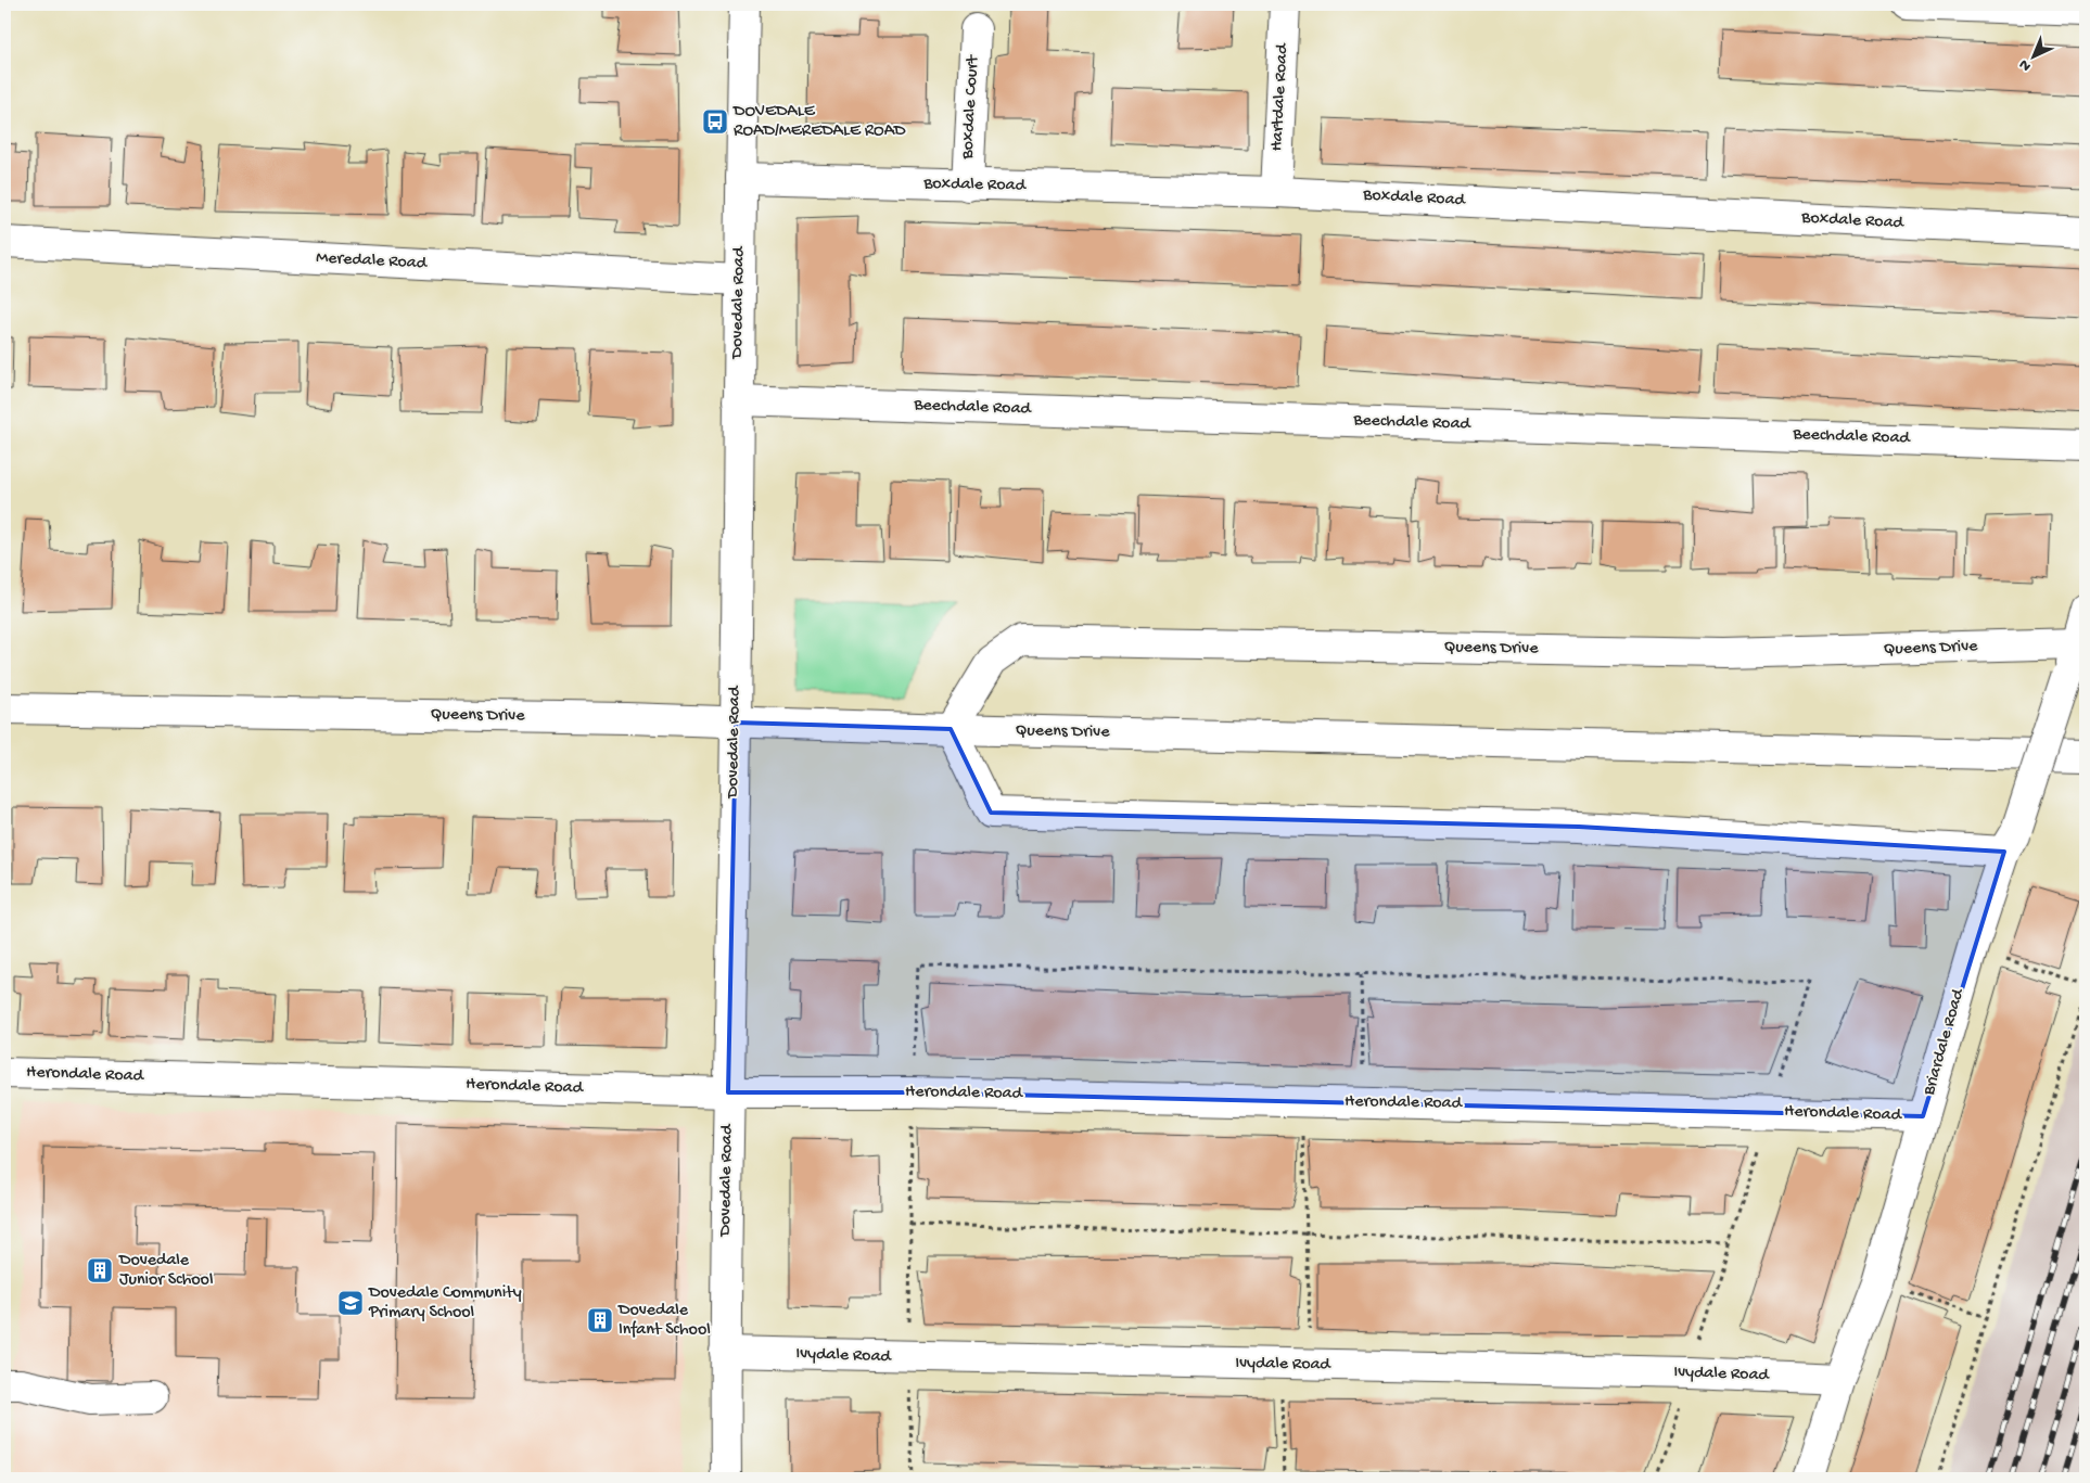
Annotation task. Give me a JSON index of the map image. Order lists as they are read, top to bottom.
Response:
{
  "streets": {
    "street": [
      "Hartdale Road",
      "Boxdale Court",
      "Boxdale Road",
      "Meredale Road",
      "Dovedale Road",
      "Beechdale Road",
      "Queens Drive",
      "Briardale Road",
      "Herondale Road",
      "Ivydale Road"
    ]
  },
  "crossings": [
    ["Hartdale Road", "Boxdale Road"],
    ["Boxdale Court", "Boxdale Road"],
    ["Boxdale Road", "Dovedale Road"],
    ["Meredale Road", "Dovedale Road"],
    ["Dovedale Road", "Beechdale Road"],
    ["Dovedale Road", "Queens Drive"],
    ["Dovedale Road", "Herondale Road"],
    ["Dovedale Road", "Ivydale Road"],
    ["Queens Drive", "Briardale Road"],
    ["Briardale Road", "Herondale Road"],
    ["Briardale Road", "Ivydale Road"]
  ],
  "places": {
    "bus stop": ["DOVEDALE ROAD/MEREDALE ROAD"],
    "building": ["Dovedale Junior School", "Dovedale Infant School"],
    "school or university": ["Dovedale Community Primary School"]
  },
  "north": "bottom left"
}
